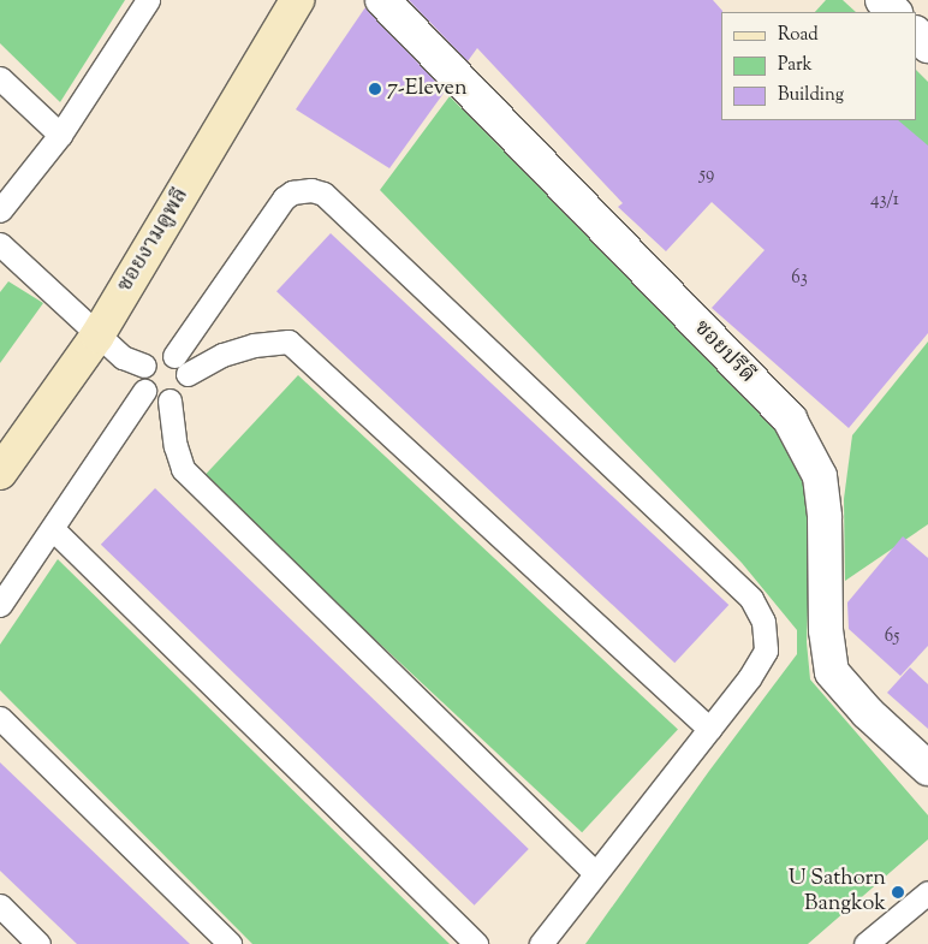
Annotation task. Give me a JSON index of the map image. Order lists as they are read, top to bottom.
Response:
{
  "streets": {
    "street": ["ซอยงามดูพลี", "ซอยปรีดี"]
  },
  "places": ["7-Eleven", "U Sathorn Bangkok"],
  "house_numbers": [
    "59",
    "43/1",
    "63",
    "65"
  ],
  "legend": ["Road", "Park", "Building"]
}
